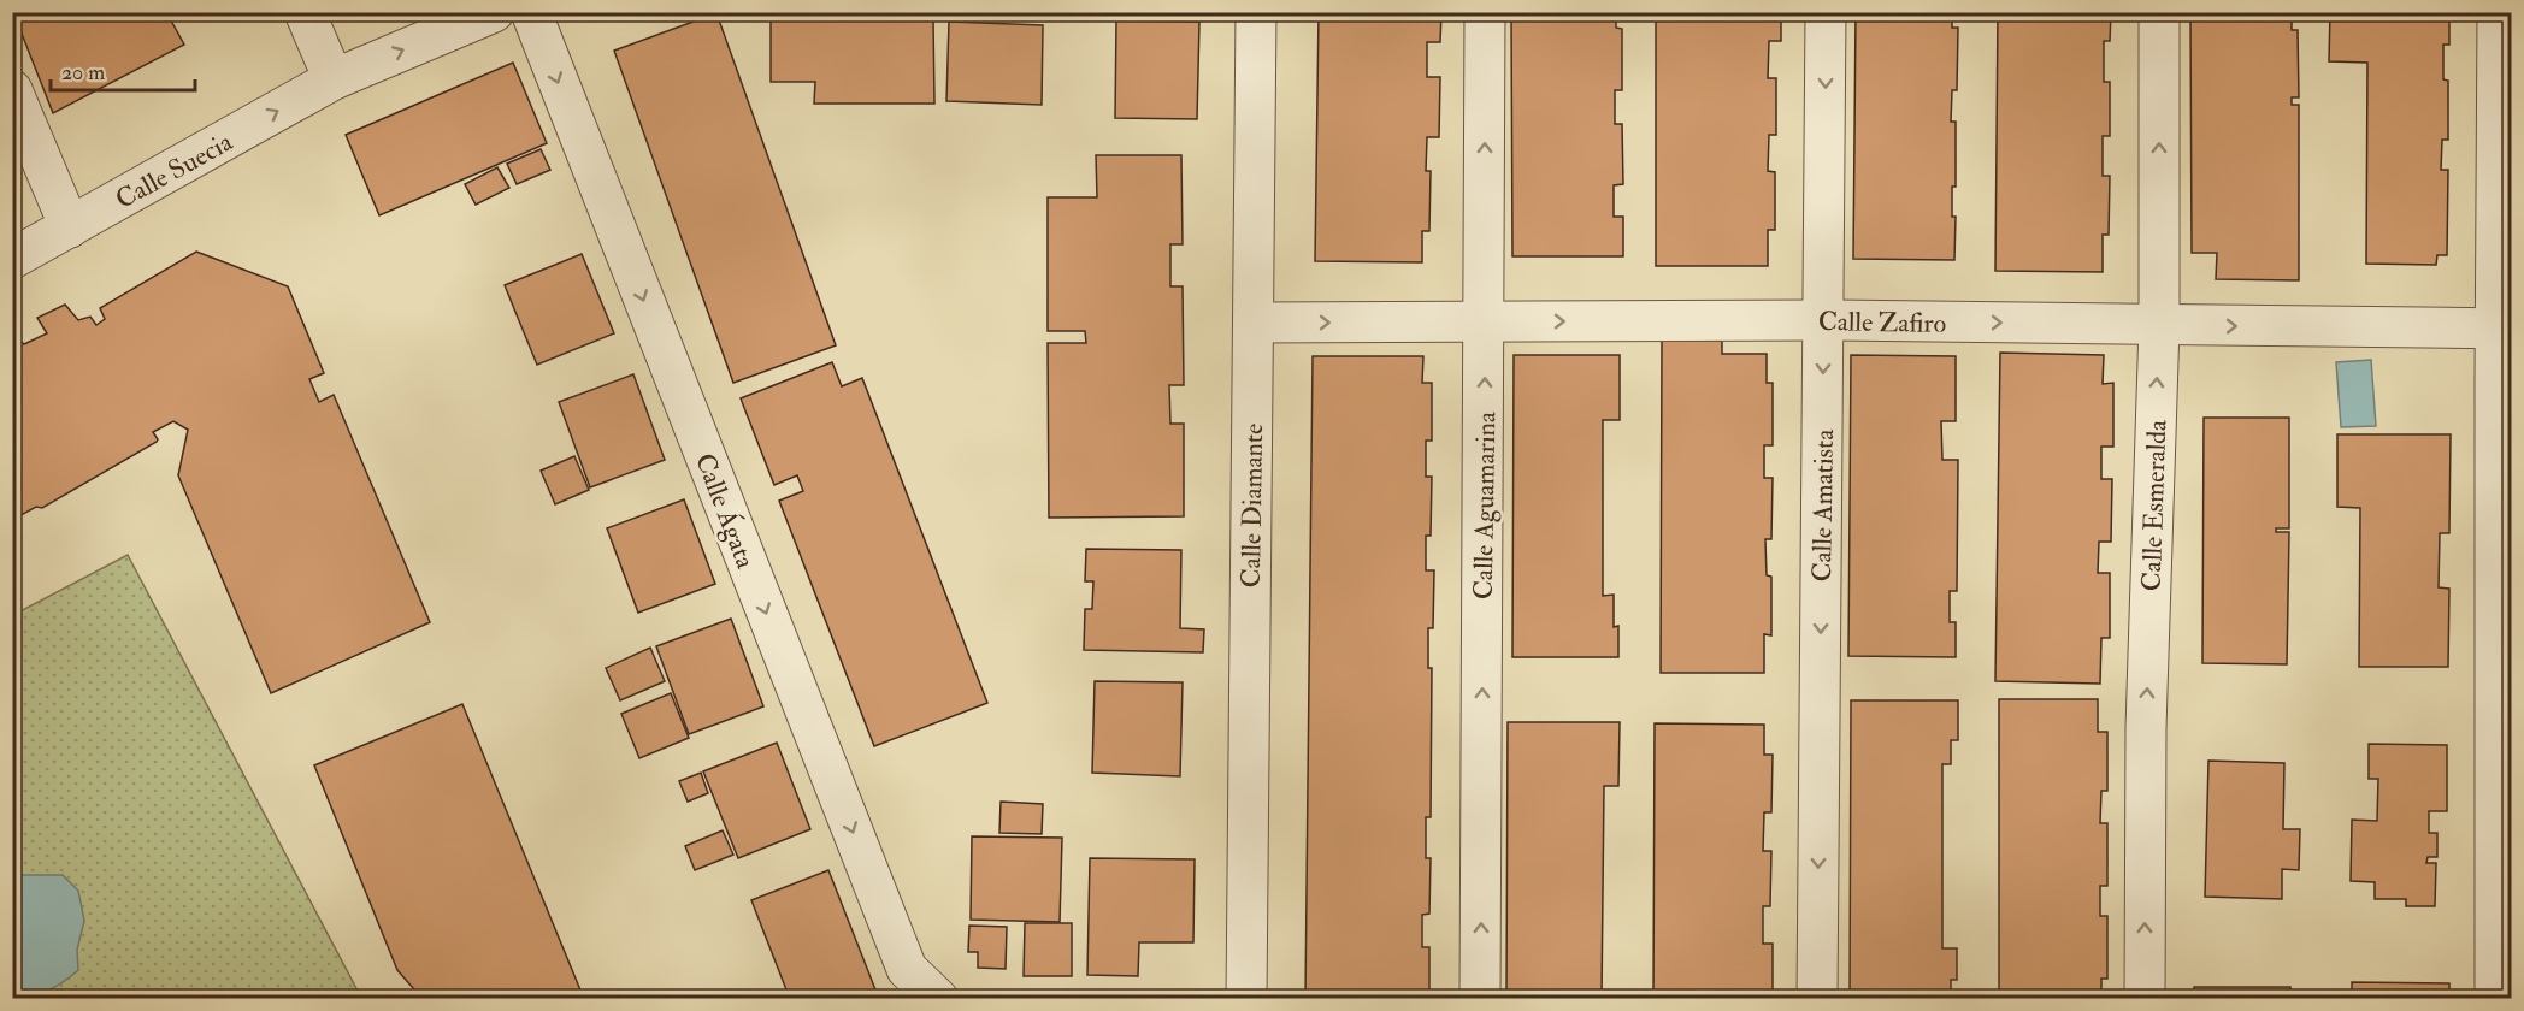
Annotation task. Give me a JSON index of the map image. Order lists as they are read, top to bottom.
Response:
{
  "streets": {
    "street": [
      "Calle Suecia",
      "Calle Zafiro",
      "Calle Diamante",
      "Calle Aguamarina",
      "Calle Amatista",
      "Calle Esmeralda",
      "Calle Ágata"
    ]
  },
  "crossings": [
    ["Calle Zafiro", "Calle Diamante"],
    ["Calle Zafiro", "Calle Aguamarina"],
    ["Calle Zafiro", "Calle Amatista"],
    ["Calle Zafiro", "Calle Esmeralda"]
  ],
  "one_way": [
    "Calle Suecia",
    "Calle Zafiro",
    "Calle Aguamarina",
    "Calle Amatista",
    "Calle Ágata"
  ],
  "scale_bar": "20 m"
}
